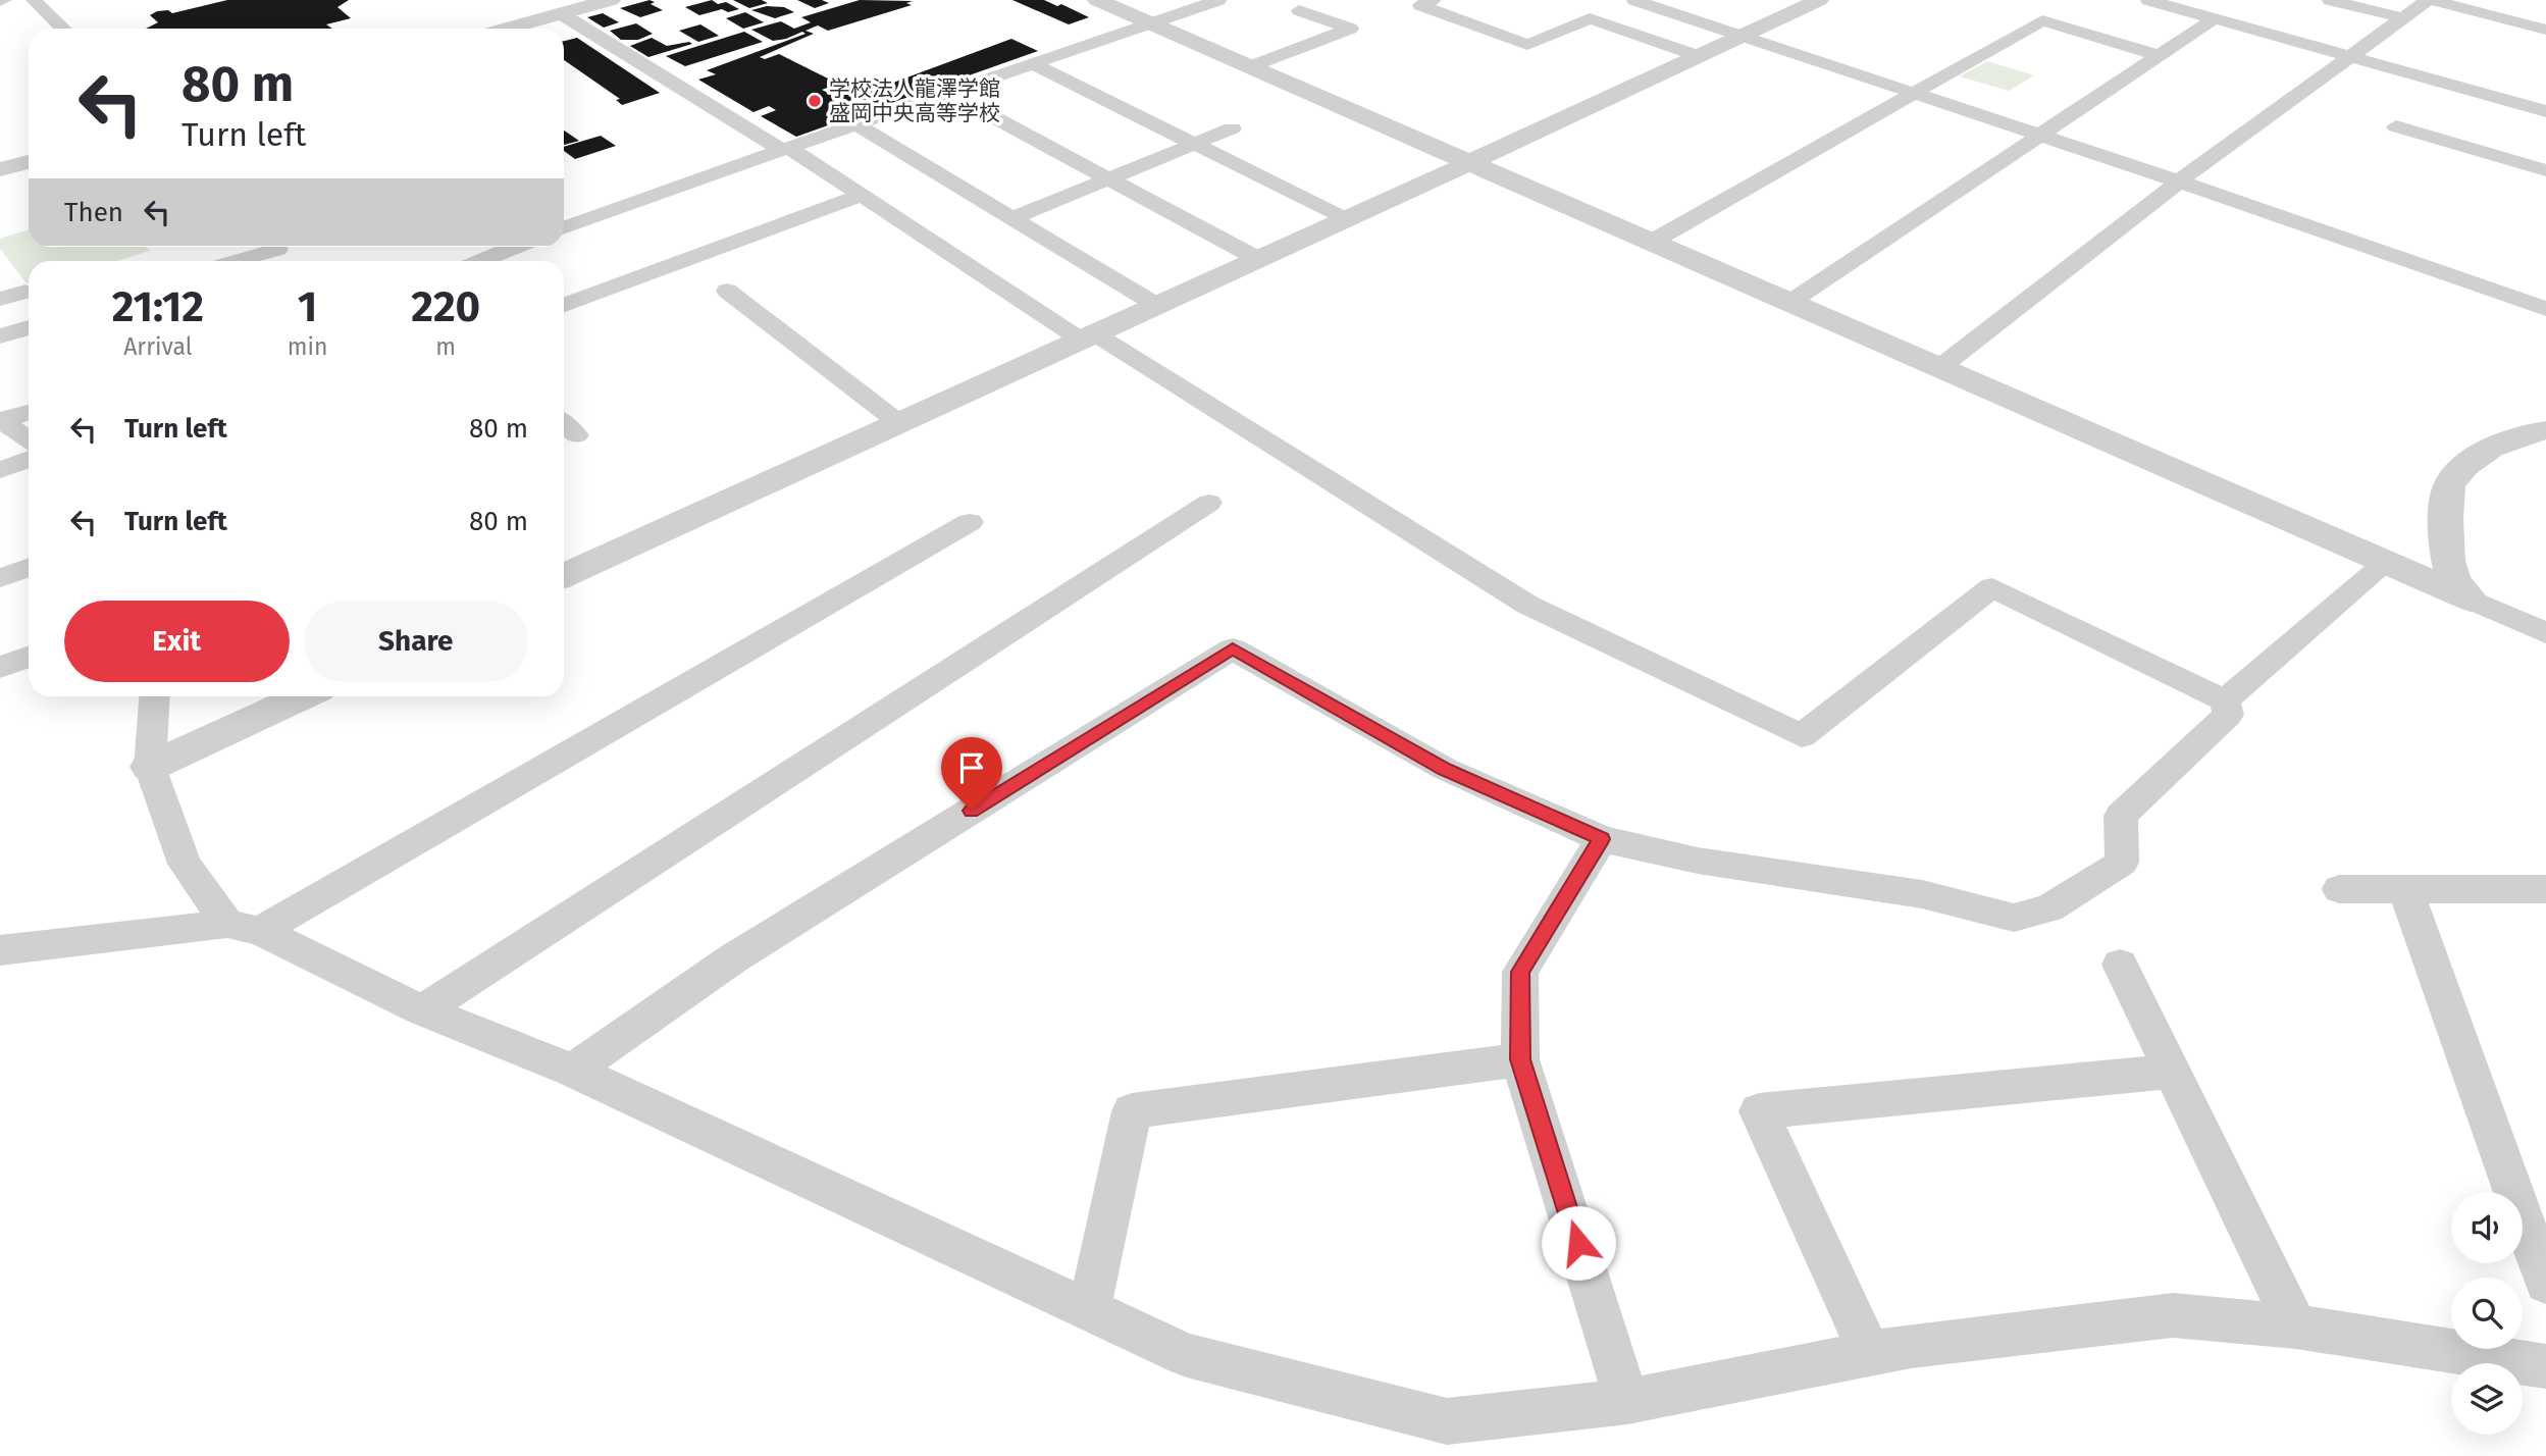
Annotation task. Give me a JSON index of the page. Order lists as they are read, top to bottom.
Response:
{
  "places": ["学校法人龍澤学館 盛岡中央高等学校"],
  "page": {
    "turn": ["80 m", "Turn left"],
    "then": "Then",
    "eta": [
      "21:12",
      "Arrival",
      "1",
      "min",
      "220",
      "m"
    ],
    "list": [
      {
        "name": "Turn left",
        "value": "80 m"
      },
      {
        "name": "Turn left",
        "value": "80 m"
      }
    ],
    "buttons": ["Exit", "Share"]
  }
}
